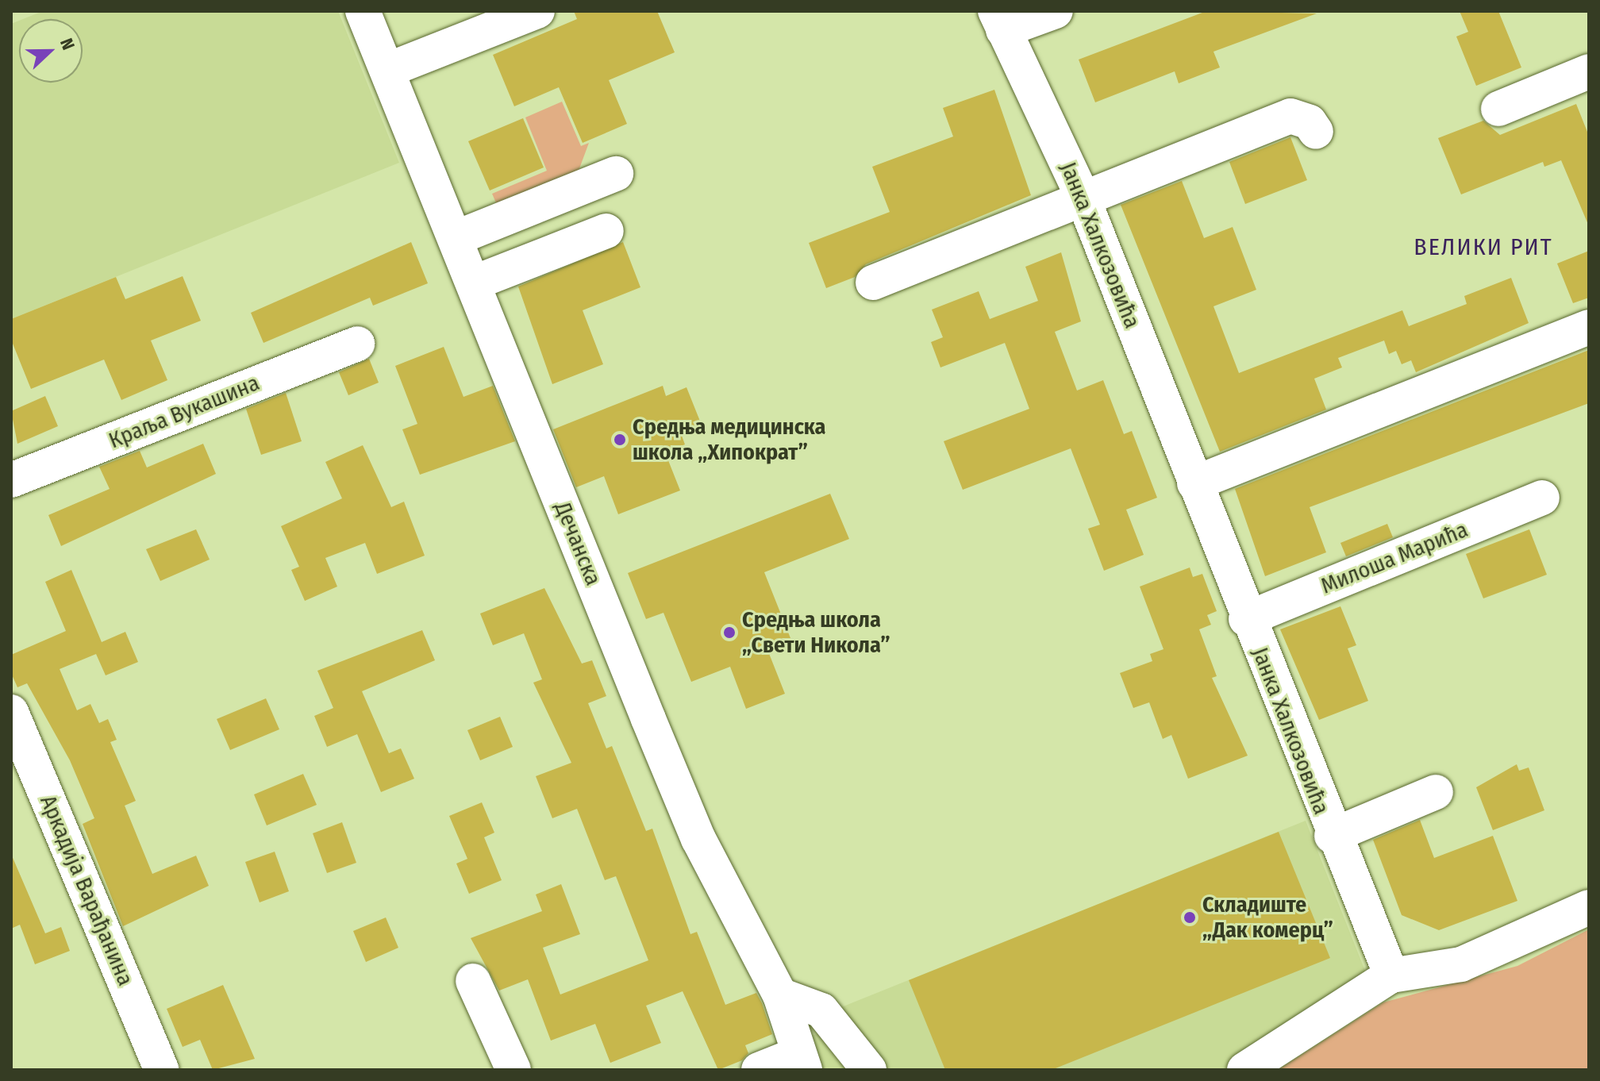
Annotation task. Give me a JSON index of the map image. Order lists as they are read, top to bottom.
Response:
{
  "streets": {
    "street": [
      "Јанка Халкозовића",
      "Краља Вукашина",
      "Дечанска",
      "Милоша Марића",
      "Аркадија Варађанина"
    ]
  },
  "crossings": [
    ["Јанка Халкозовића", "Милоша Марића"]
  ],
  "districts": ["ВЕЛИКИ РИТ"],
  "places": ["Средња медицинска школа „Хипократ”", "Средња школа „Свети Никола”", "Складиште „Дак комерц”"],
  "north": "right"
}
